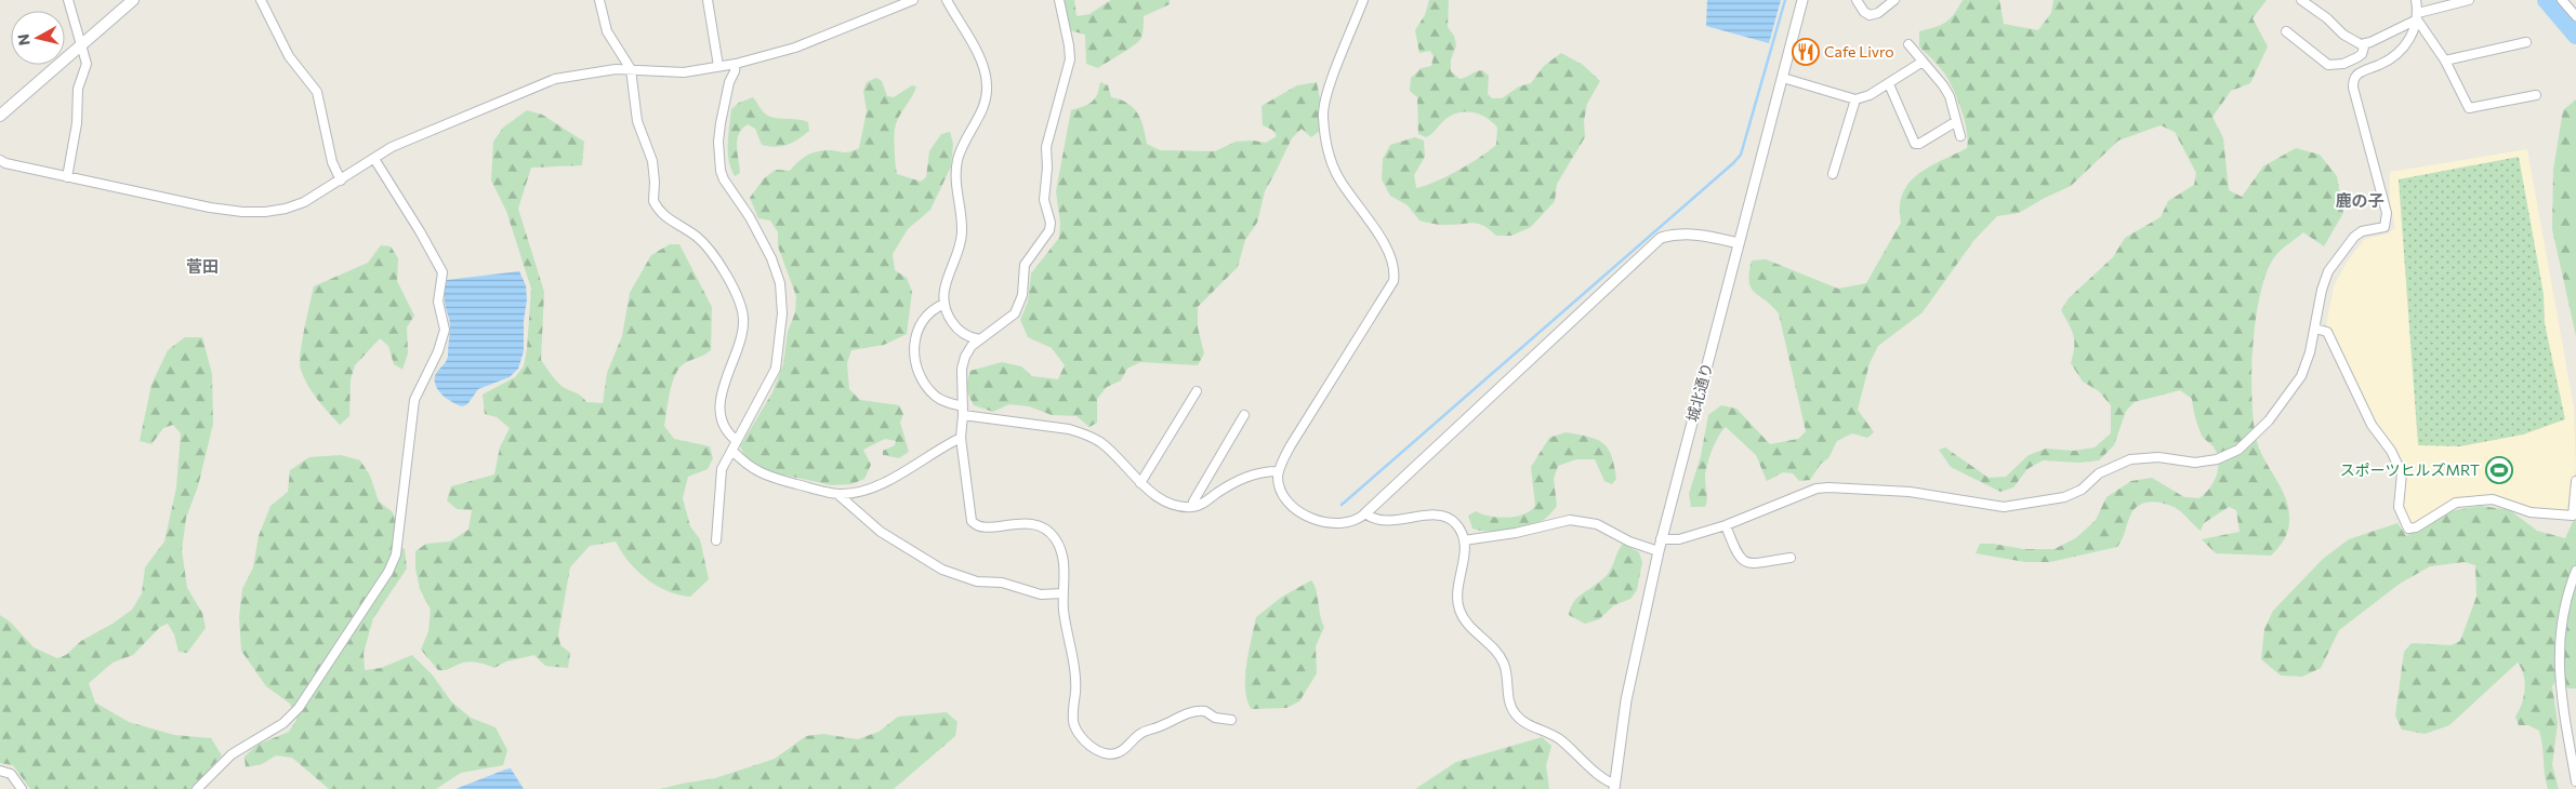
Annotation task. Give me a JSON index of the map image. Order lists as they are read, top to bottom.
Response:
{
  "streets": {
    "street": ["城北通り"]
  },
  "districts": ["鹿の子", "菅田"],
  "places": {
    "restaurant": ["Cafe Livro"],
    "sports": ["スポーツヒルズMRT"]
  },
  "north": "left"
}
